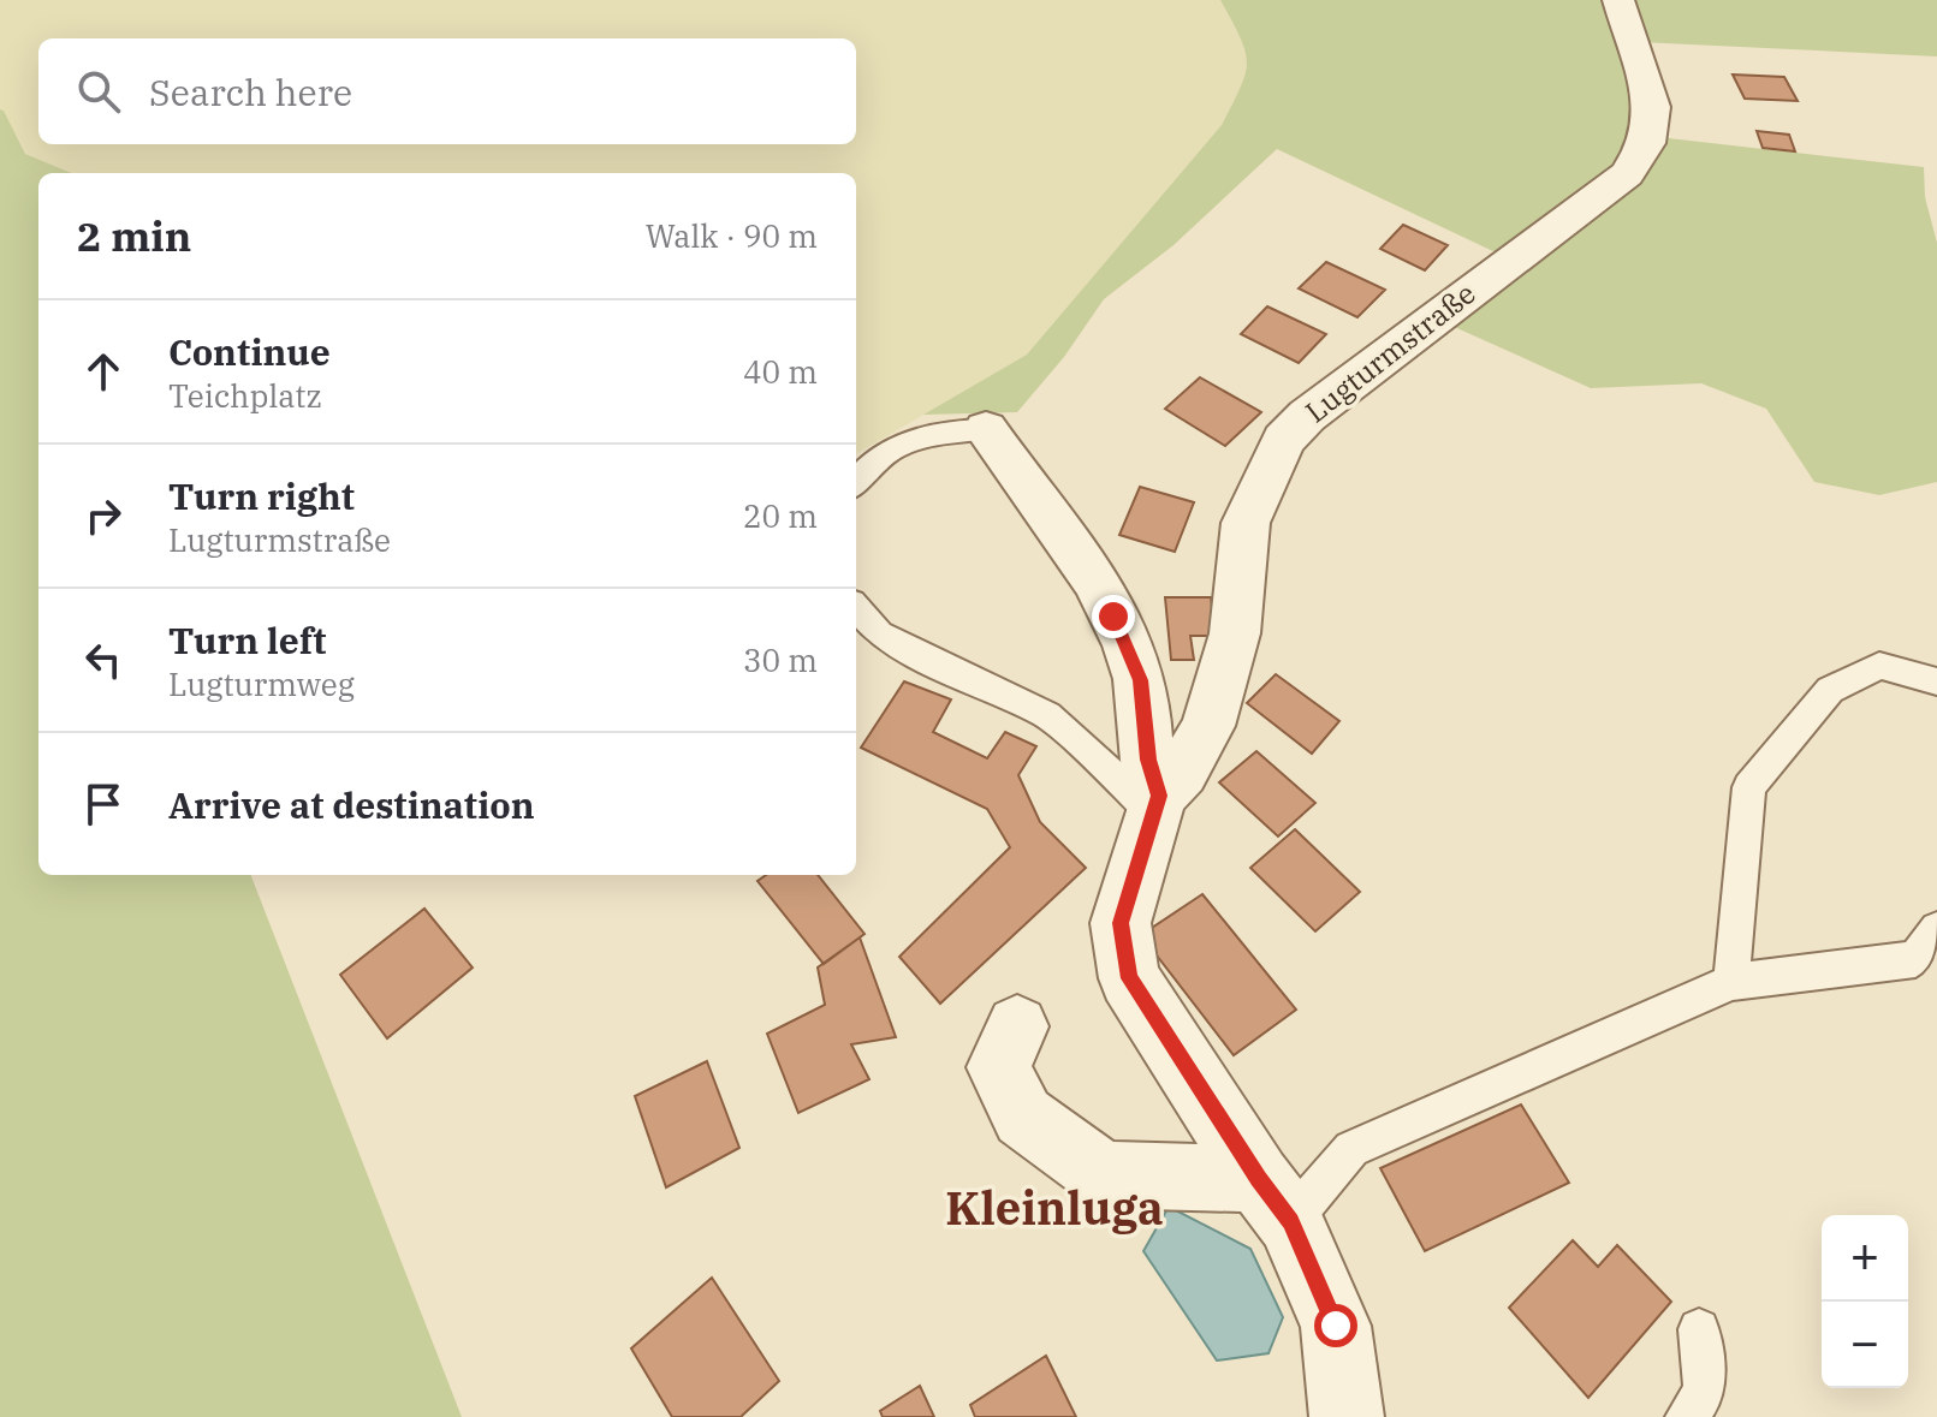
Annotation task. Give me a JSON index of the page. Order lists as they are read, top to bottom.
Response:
{
  "streets": {
    "street": ["Lugturmstraße"]
  },
  "districts": ["Kleinluga"],
  "page": {
    "search": "Search here",
    "heading": ["2 min", "Walk · 90 m"],
    "list": [
      ["Continue", "Teichplatz", "40 m"],
      ["Turn right", "Lugturmstraße", "20 m"],
      ["Turn left", "Lugturmweg", "30 m"],
      "Arrive at destination"
    ],
    "map_buttons": ["+", "−"]
  }
}
